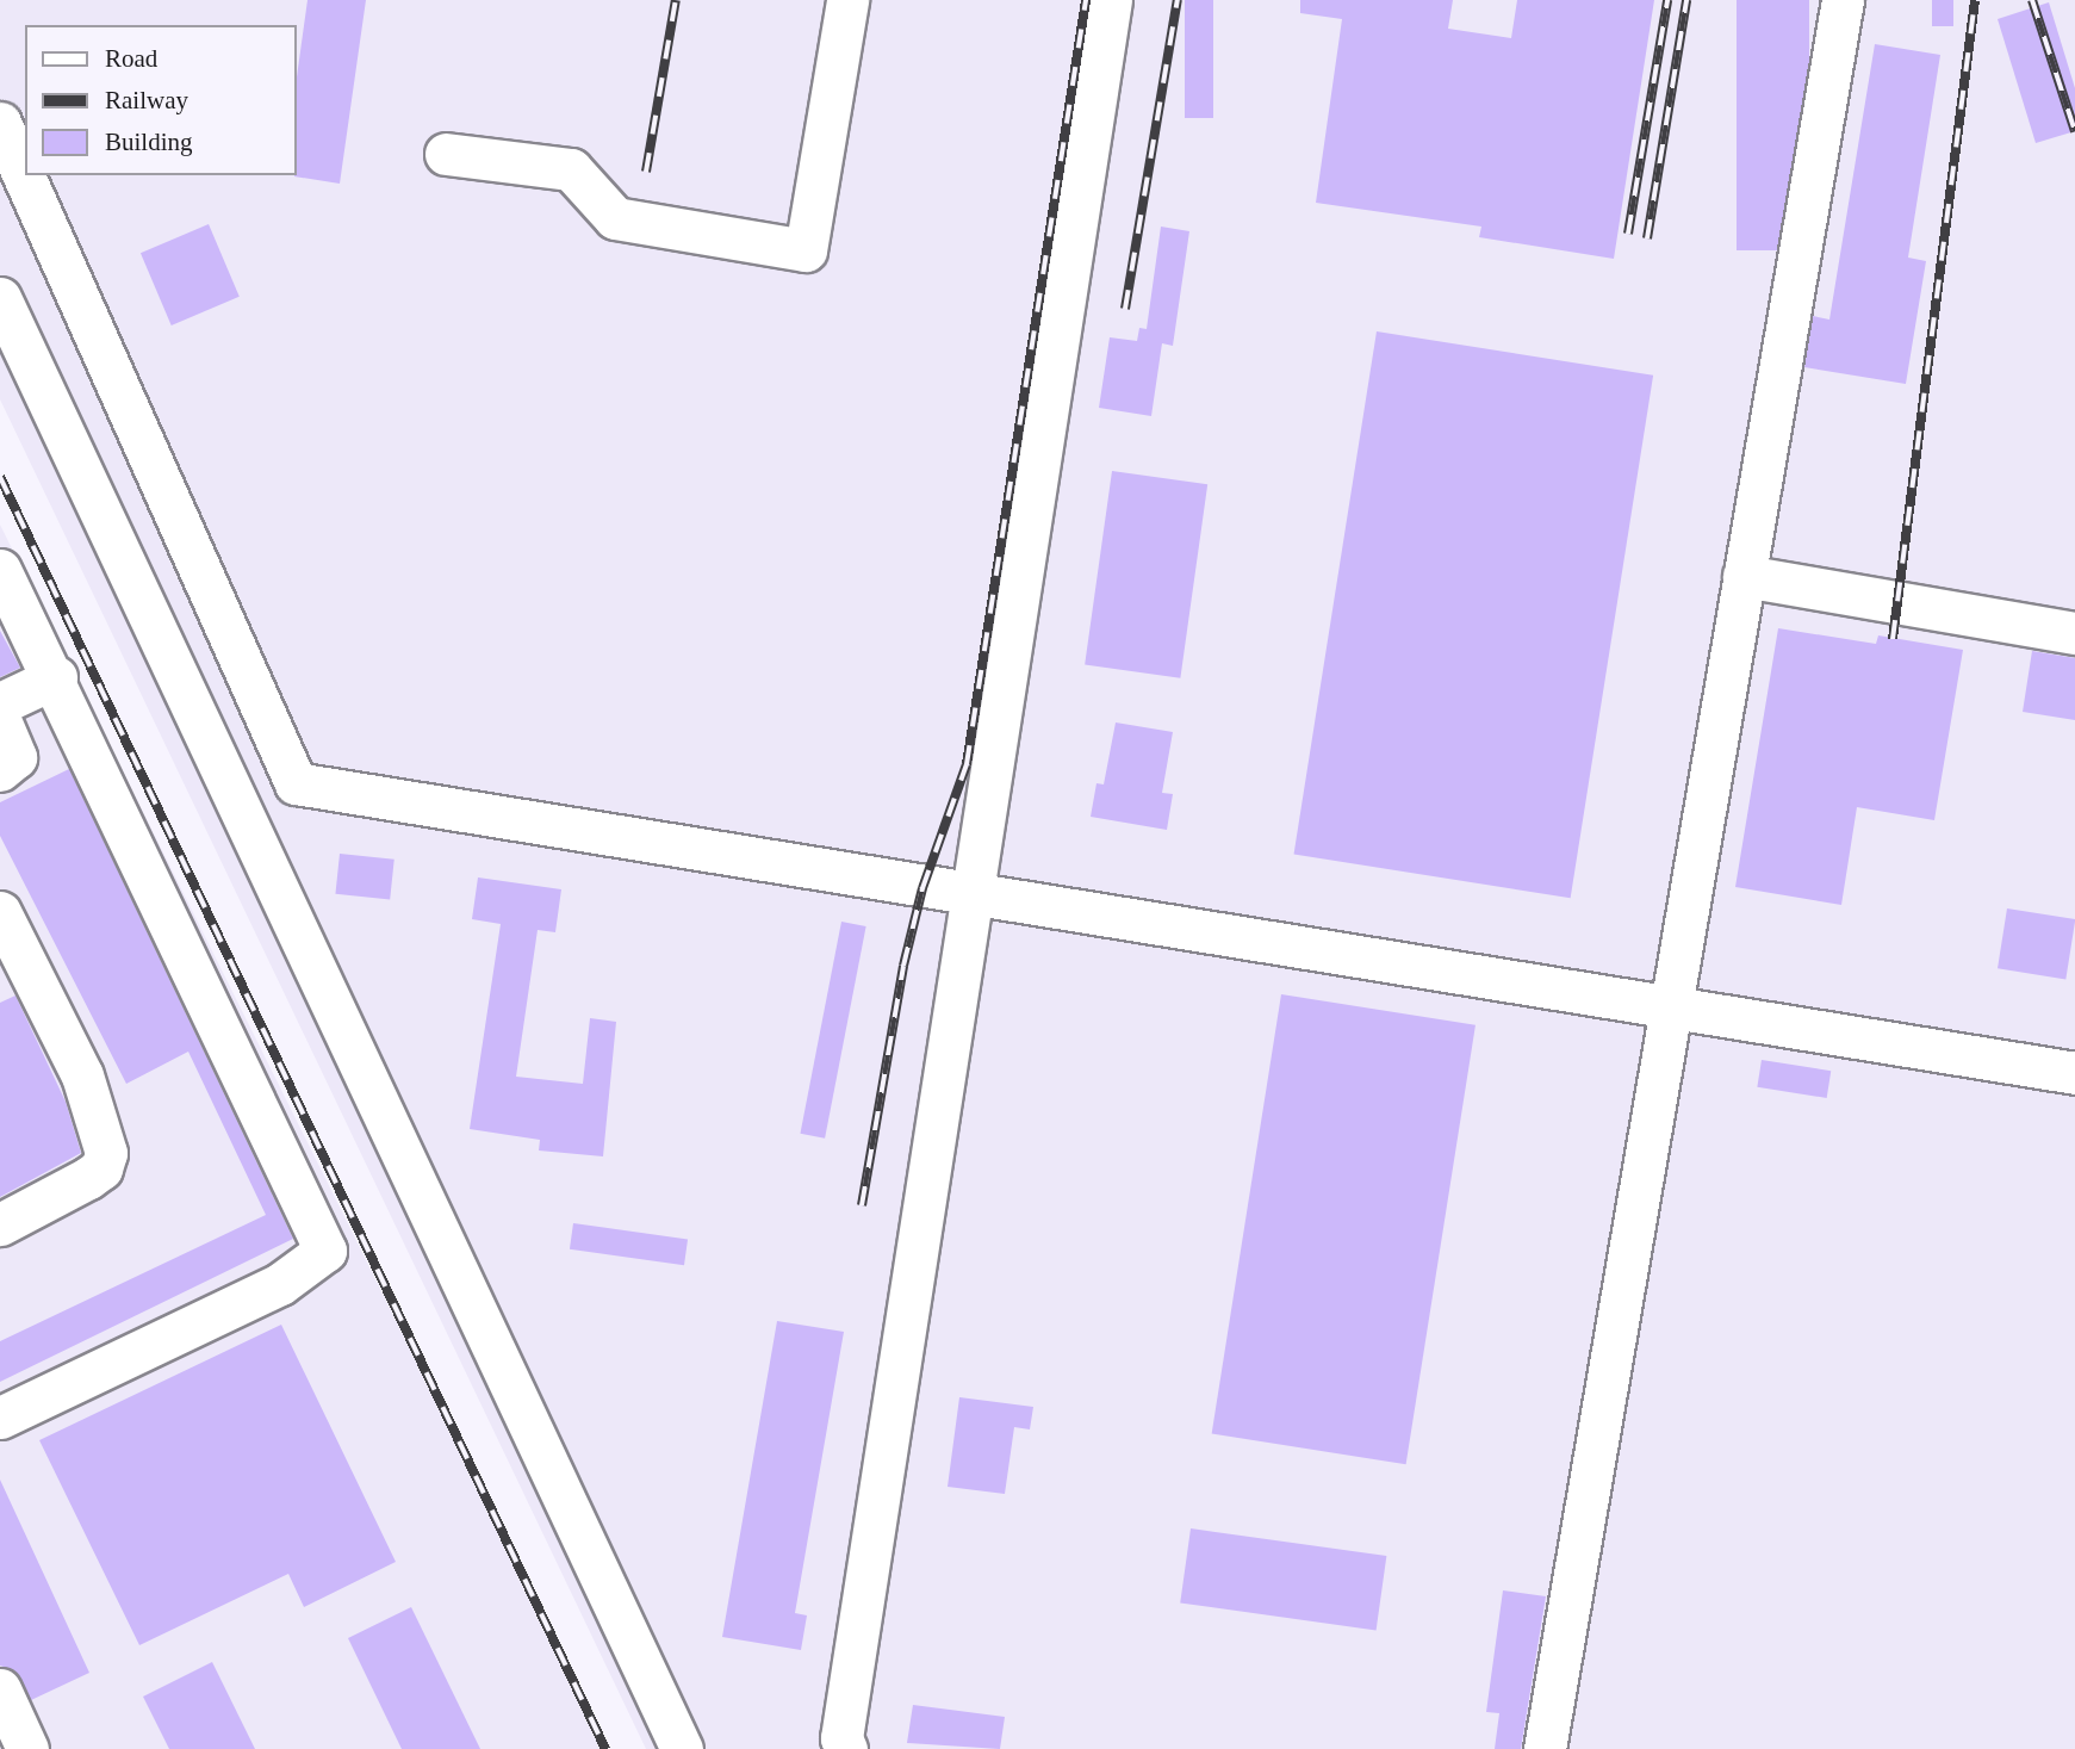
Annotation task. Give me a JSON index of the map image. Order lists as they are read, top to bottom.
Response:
{
  "legend": ["Road", "Railway", "Building"]
}
